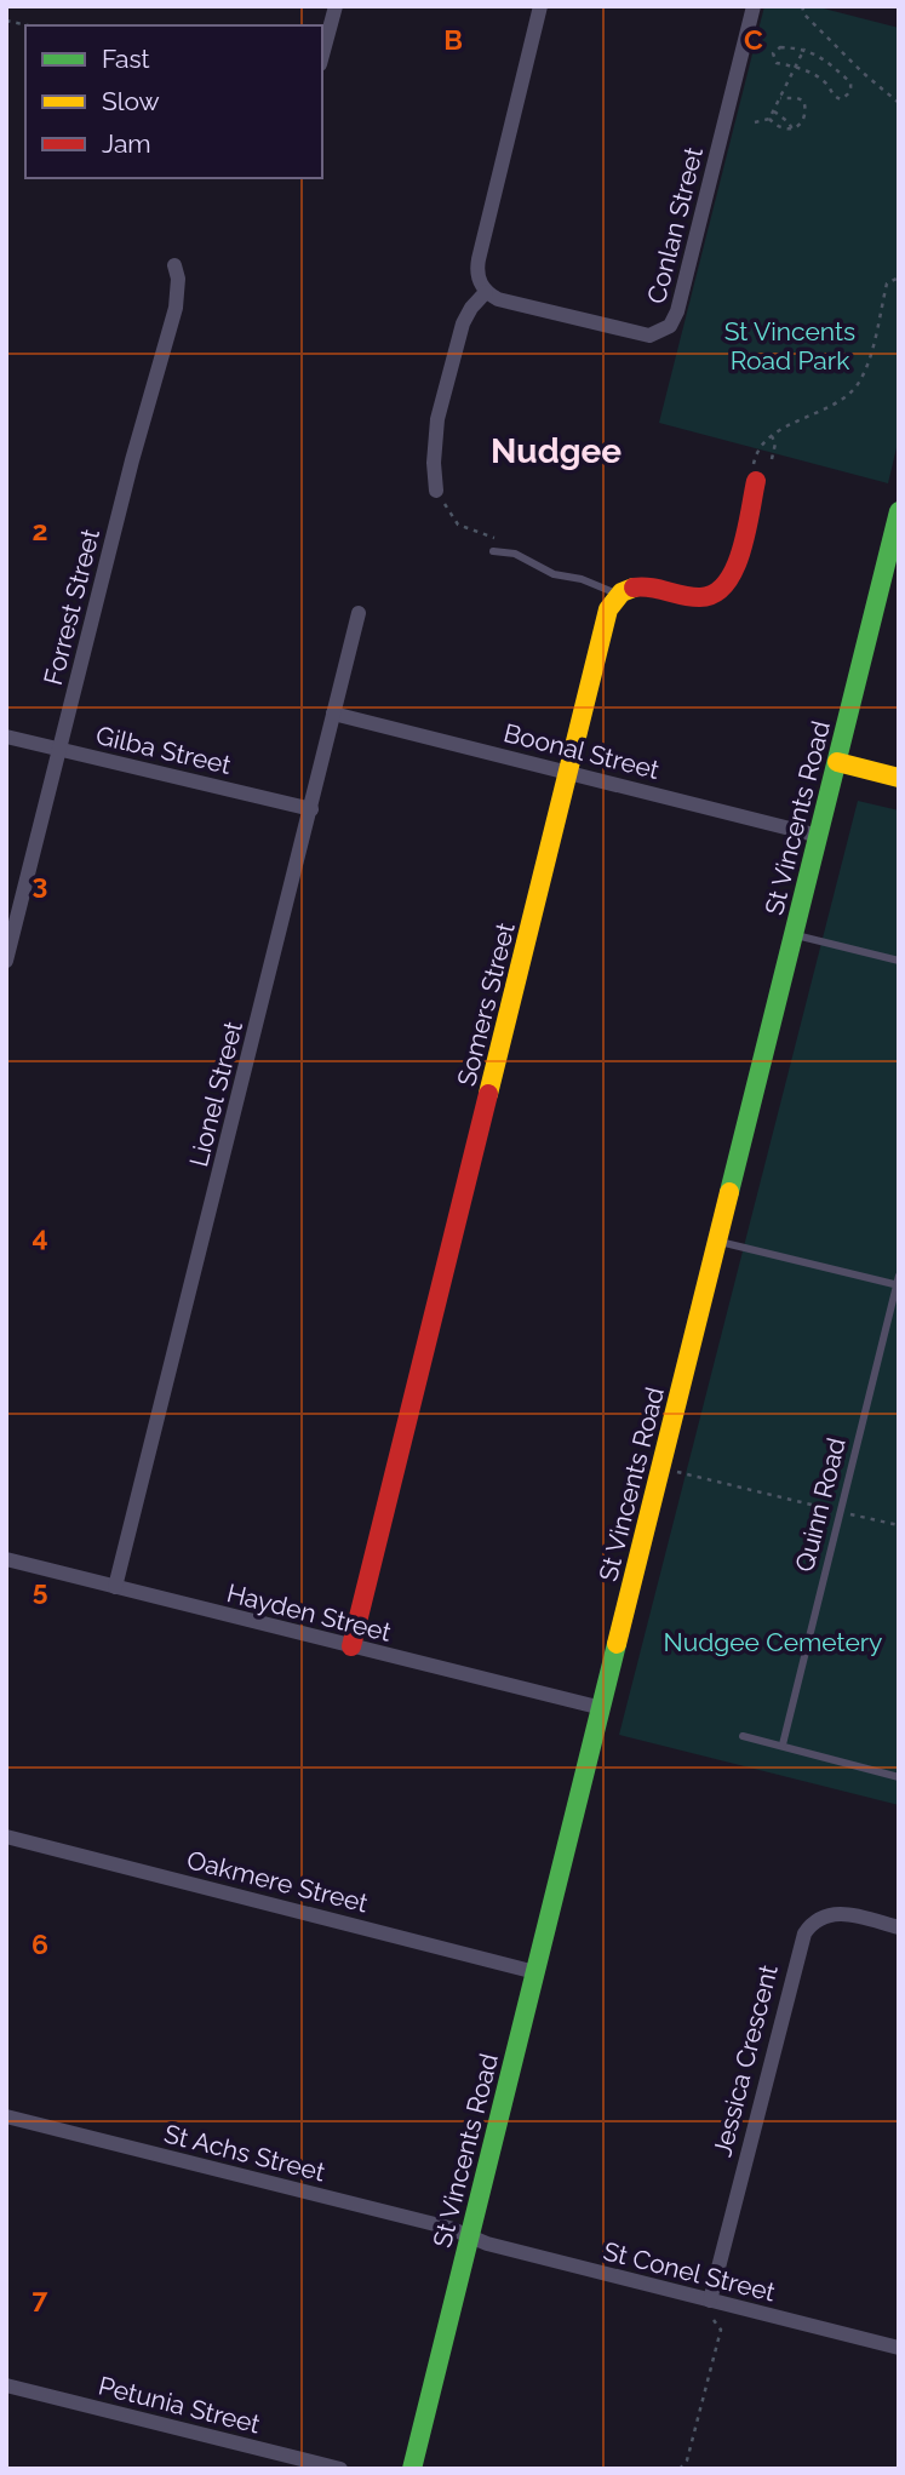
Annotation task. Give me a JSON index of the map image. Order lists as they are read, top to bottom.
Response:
{
  "streets": {
    "main road": ["St Vincents Road", "Somers Street"],
    "street": [
      "Conlan Street",
      "Forrest Street",
      "Gilba Street",
      "Boonal Street",
      "Lionel Street",
      "Hayden Street",
      "Oakmere Street",
      "Jessica Crescent",
      "St Achs Street",
      "St Conel Street",
      "Petunia Street"
    ],
    "lane": ["Quinn Road"]
  },
  "crossings": [
    ["Forrest Street", "Gilba Street"],
    ["Gilba Street", "Lionel Street"],
    ["Boonal Street", "St Vincents Road"],
    ["Boonal Street", "Somers Street"],
    ["Boonal Street", "Lionel Street"],
    ["St Vincents Road", "Hayden Street"],
    ["St Vincents Road", "Oakmere Street"],
    ["St Vincents Road", "St Achs Street"],
    ["St Vincents Road", "St Conel Street"],
    ["Somers Street", "Hayden Street"],
    ["Lionel Street", "Hayden Street"],
    ["Jessica Crescent", "St Conel Street"],
    ["St Achs Street", "St Conel Street"]
  ],
  "districts": ["Nudgee"],
  "parks": ["St Vincents Road Park", "Nudgee Cemetery"],
  "legend": ["Fast", "Slow", "Jam"],
  "grid": {
    "columns": ["B", "C"],
    "rows": [
      "2",
      "3",
      "4",
      "5",
      "6",
      "7"
    ]
  }
}
